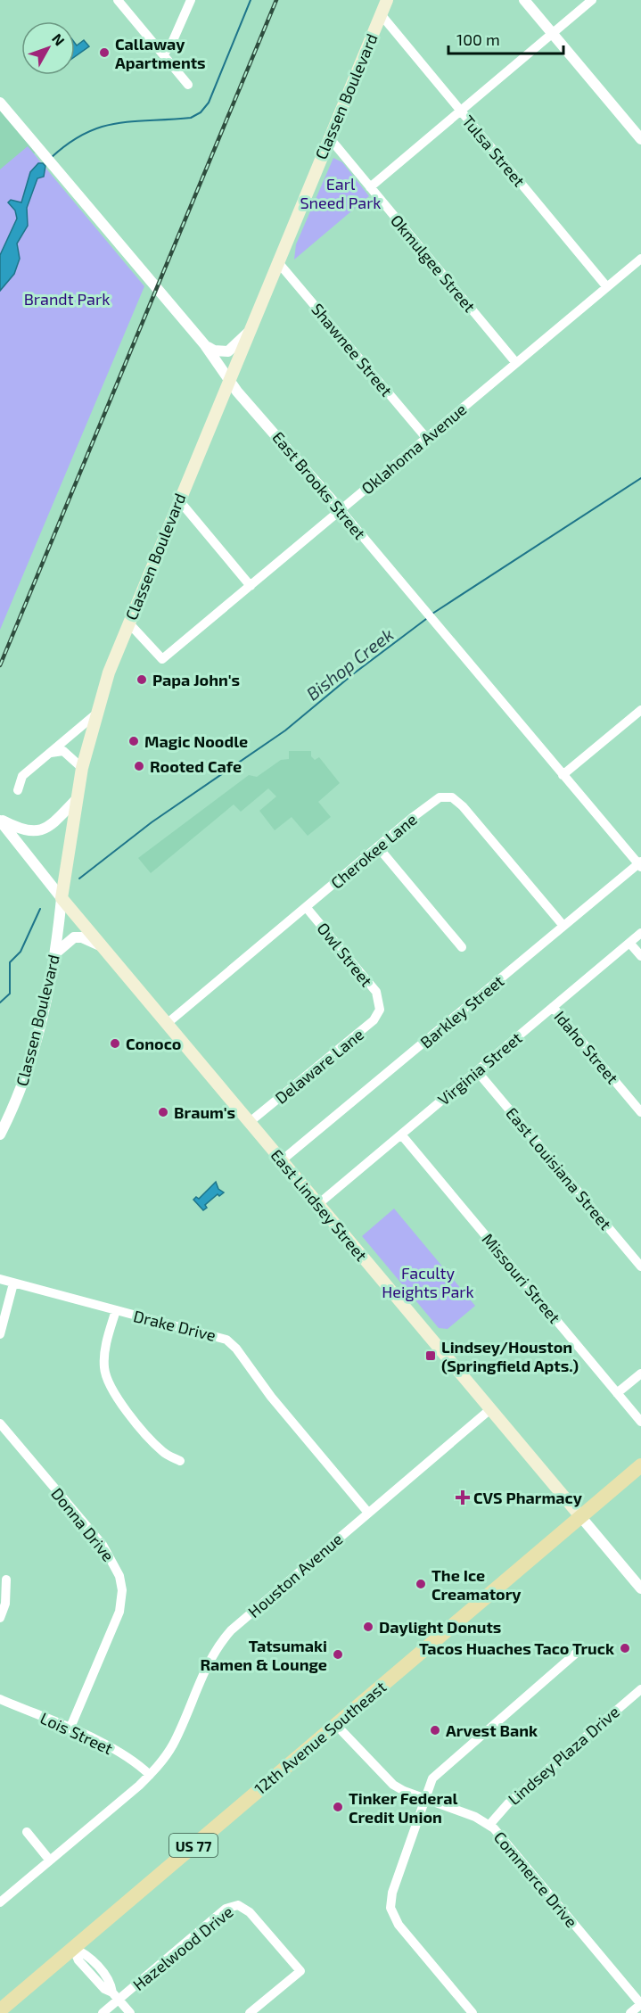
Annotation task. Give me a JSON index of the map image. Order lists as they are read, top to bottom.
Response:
{
  "streets": {
    "main road": [
      "Classen Boulevard",
      "East Lindsey Street",
      "12th Avenue Southeast",
      "US 77"
    ],
    "street": [
      "Tulsa Street",
      "Okmulgee Street",
      "Shawnee Street",
      "Oklahoma Avenue",
      "East Brooks Street",
      "Cherokee Lane",
      "Owl Street",
      "Barkley Street",
      "Idaho Street",
      "Delaware Lane",
      "Virginia Street",
      "East Louisiana Street",
      "Missouri Street",
      "Drake Drive",
      "Donna Drive",
      "Houston Avenue",
      "Lois Street",
      "Lindsey Plaza Drive",
      "Commerce Drive",
      "Hazelwood Drive"
    ]
  },
  "crossings": [
    ["Classen Boulevard", "Tulsa Street"],
    ["Classen Boulevard", "Okmulgee Street"],
    ["Classen Boulevard", "Shawnee Street"],
    ["Classen Boulevard", "Oklahoma Avenue"],
    ["Classen Boulevard", "East Brooks Street"],
    ["Classen Boulevard", "East Lindsey Street"],
    ["Tulsa Street", "Oklahoma Avenue"],
    ["Okmulgee Street", "Oklahoma Avenue"],
    ["Shawnee Street", "Oklahoma Avenue"],
    ["Oklahoma Avenue", "East Brooks Street"],
    ["East Brooks Street", "Barkley Street"],
    ["Cherokee Lane", "Owl Street"],
    ["Cherokee Lane", "Barkley Street"],
    ["Cherokee Lane", "East Lindsey Street"],
    ["Owl Street", "Delaware Lane"],
    ["Barkley Street", "East Lindsey Street"],
    ["Idaho Street", "Virginia Street"],
    ["Delaware Lane", "East Lindsey Street"],
    ["Virginia Street", "East Louisiana Street"],
    ["Virginia Street", "East Lindsey Street"],
    ["Virginia Street", "Missouri Street"],
    ["East Lindsey Street", "Houston Avenue"],
    ["East Lindsey Street", "12th Avenue Southeast"],
    ["Drake Drive", "Houston Avenue"],
    ["Donna Drive", "Lois Street"],
    ["Houston Avenue", "Lois Street"],
    ["12th Avenue Southeast", "Commerce Drive"],
    ["Lindsey Plaza Drive", "Commerce Drive"]
  ],
  "water": ["Bishop Creek"],
  "parks": ["Earl Sneed Park", "Brandt Park", "Faculty Heights Park"],
  "places": {
    "other": [
      "Callaway Apartments",
      "Papa John's",
      "Magic Noodle",
      "Rooted Cafe",
      "Conoco",
      "Braum's",
      "The Ice Creamatory",
      "Daylight Donuts",
      "Tacos Huaches Taco Truck",
      "Tatsumaki Ramen & Lounge",
      "Arvest Bank",
      "Tinker Federal Credit Union"
    ],
    "transit": ["Lindsey/Houston (Springfield Apts.)"],
    "health": ["CVS Pharmacy"]
  },
  "scale_bar": "100 m",
  "north": "top right"
}
